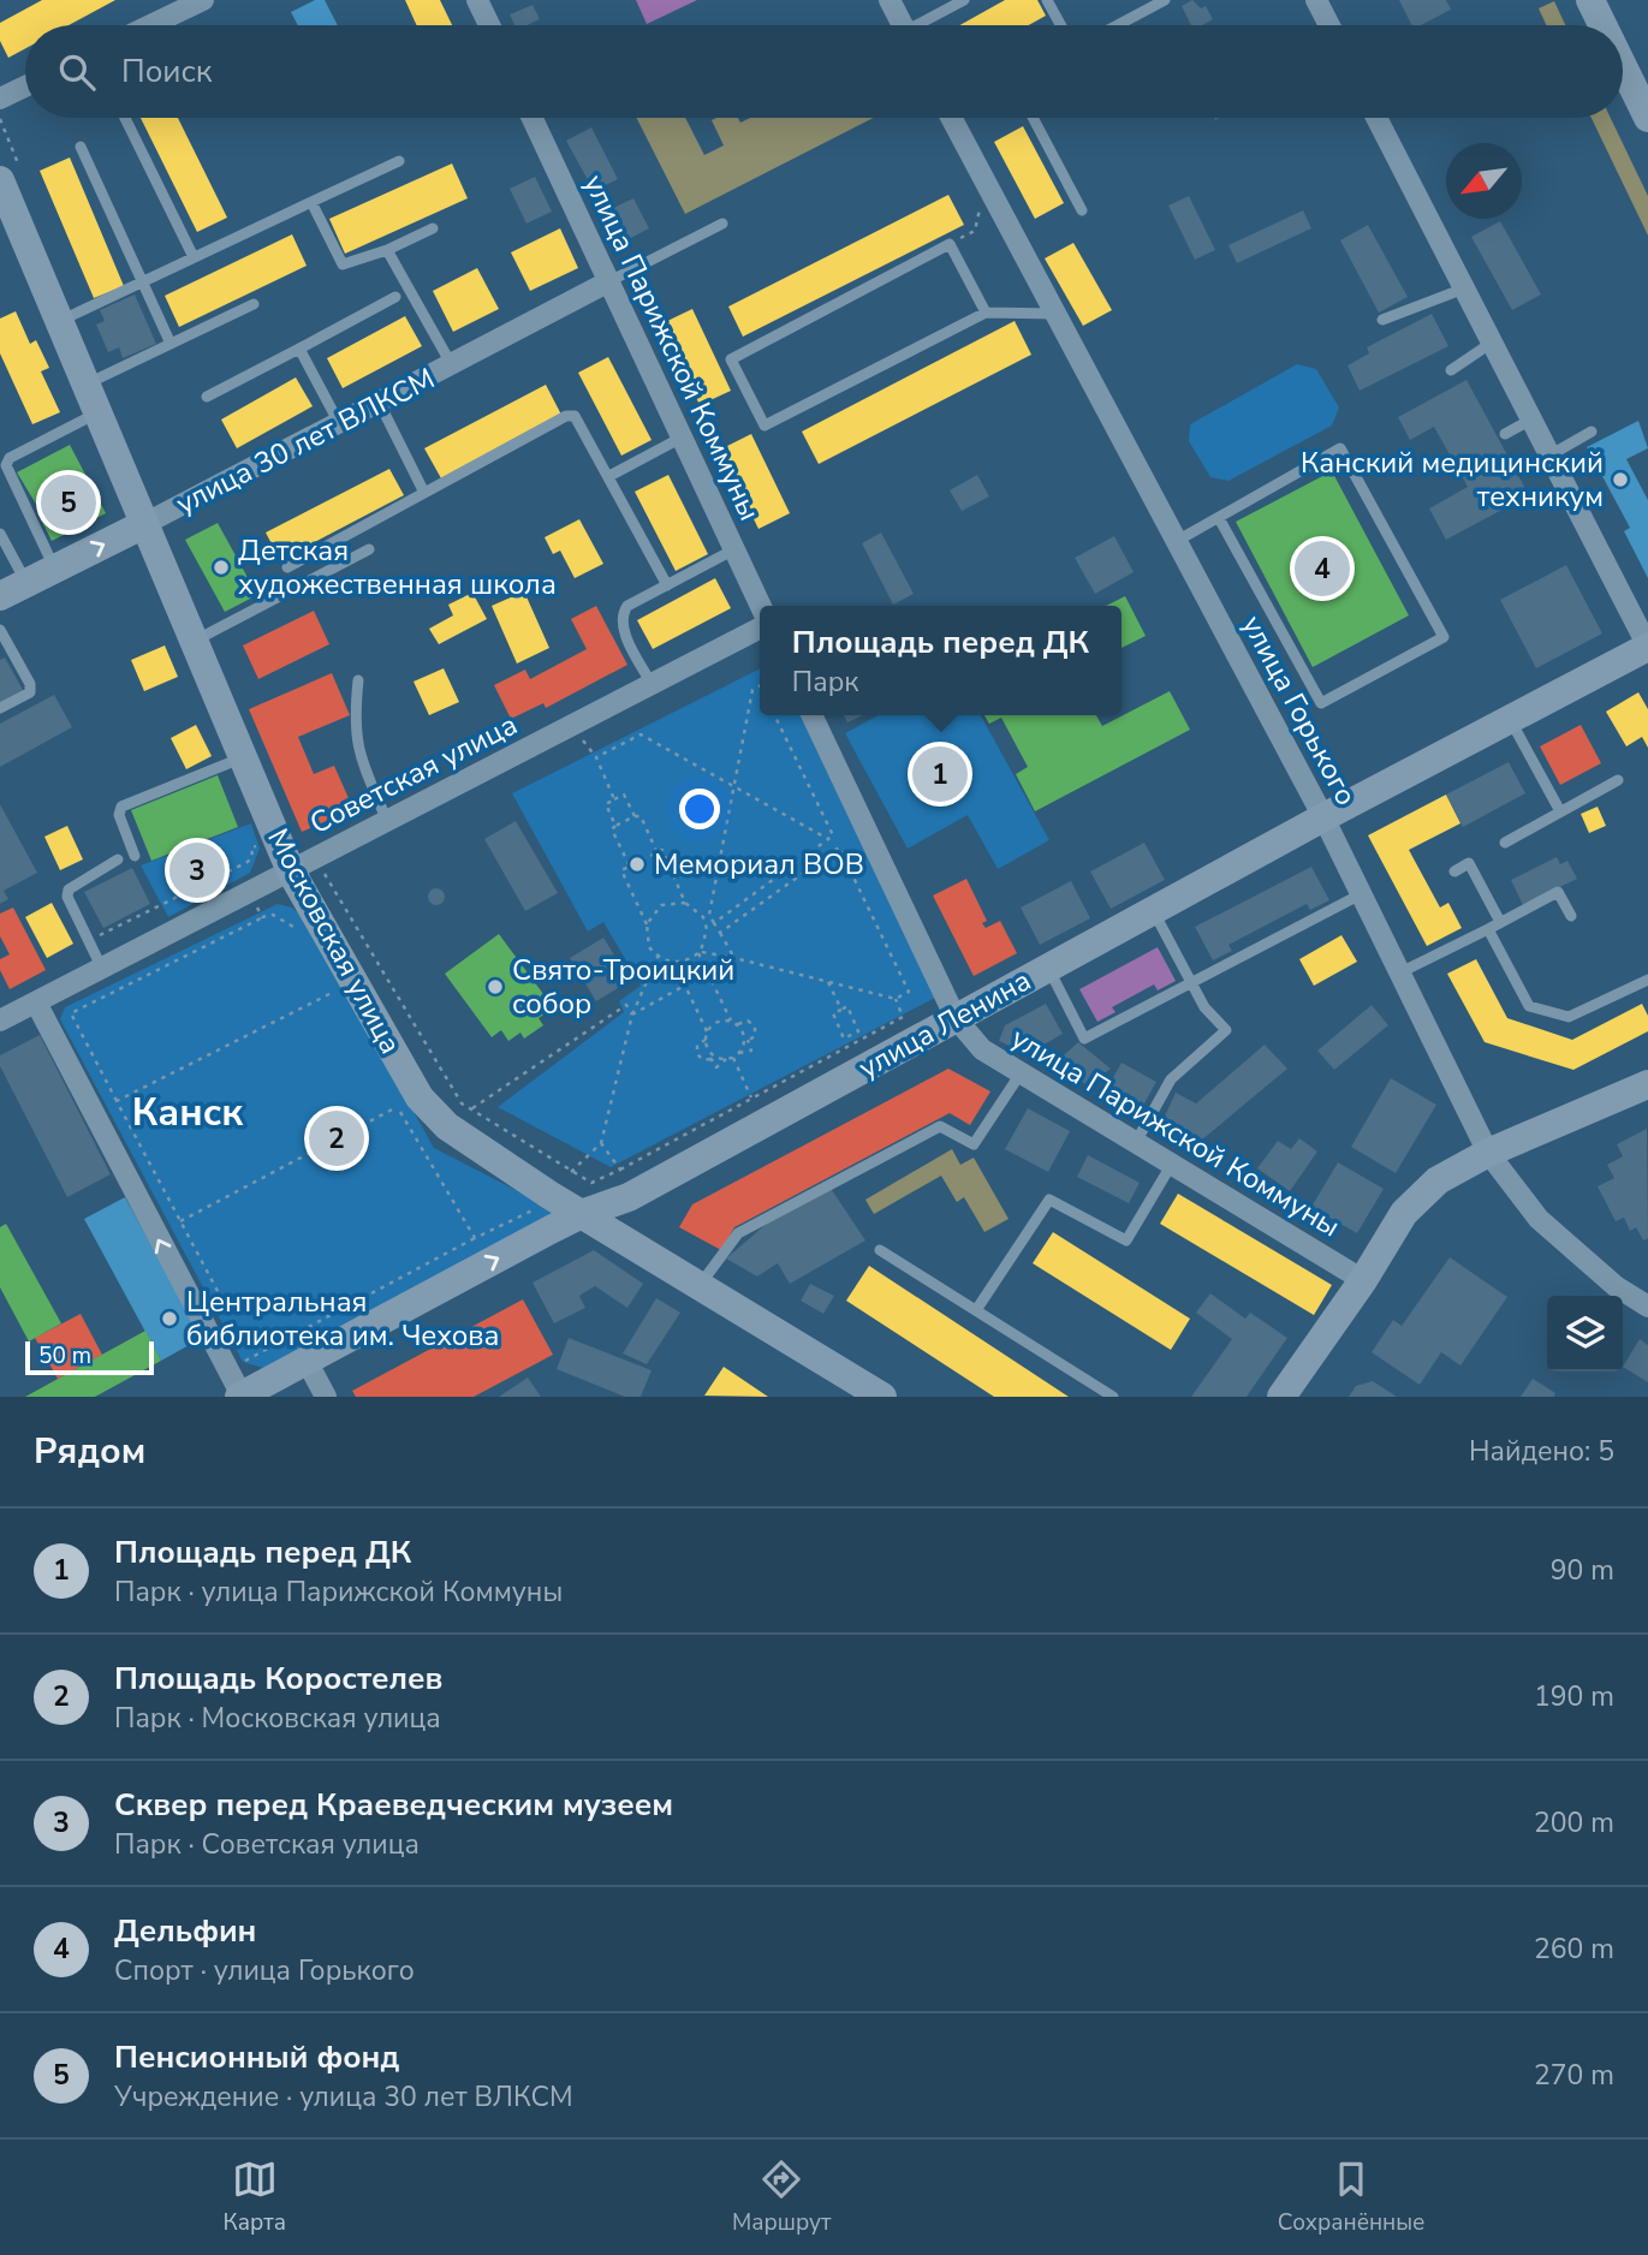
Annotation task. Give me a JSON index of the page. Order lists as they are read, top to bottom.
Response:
{
  "streets": {
    "street": [
      "улица Парижской Коммуны",
      "улица 30 лет ВЛКСМ",
      "улица Горького",
      "Советская улица",
      "Московская улица",
      "улица Ленина"
    ]
  },
  "crossings": [
    ["улица Парижской Коммуны", "улица 30 лет ВЛКСМ"],
    ["улица Парижской Коммуны", "улица Ленина"],
    ["улица 30 лет ВЛКСМ", "Московская улица"],
    ["улица Горького", "улица Ленина"],
    ["Советская улица", "Московская улица"],
    ["Московская улица", "улица Ленина"]
  ],
  "districts": ["Канск"],
  "places": [
    "Канский медицинский техникум",
    "Детская художественная школа",
    "Мемориал ВОВ",
    "Свято-Троицкий собор",
    "Центральная библиотека им. Чехова"
  ],
  "scale_bar": "50 m",
  "north": "bottom left",
  "page": {
    "search": "Поиск",
    "pins": [
      "5",
      "4",
      "1",
      "3",
      "2"
    ],
    "popup": ["Площадь перед ДК", "Парк"],
    "scale": "50 m",
    "heading": ["Рядом", "Найдено: 5"],
    "list": [
      {
        "mark": "1",
        "name": "Площадь перед ДК",
        "note": "Парк · улица Парижской Коммуны",
        "value": "90 m"
      },
      {
        "mark": "2",
        "name": "Площадь Коростелев",
        "note": "Парк · Московская улица",
        "value": "190 m"
      },
      {
        "mark": "3",
        "name": "Сквер перед Краеведческим музеем",
        "note": "Парк · Советская улица",
        "value": "200 m"
      },
      {
        "mark": "4",
        "name": "Дельфин",
        "note": "Спорт · улица Горького",
        "value": "260 m"
      },
      {
        "mark": "5",
        "name": "Пенсионный фонд",
        "note": "Учреждение · улица 30 лет ВЛКСМ",
        "value": "270 m"
      }
    ],
    "nav": ["Карта", "Маршрут", "Сохранённые"]
  }
}
